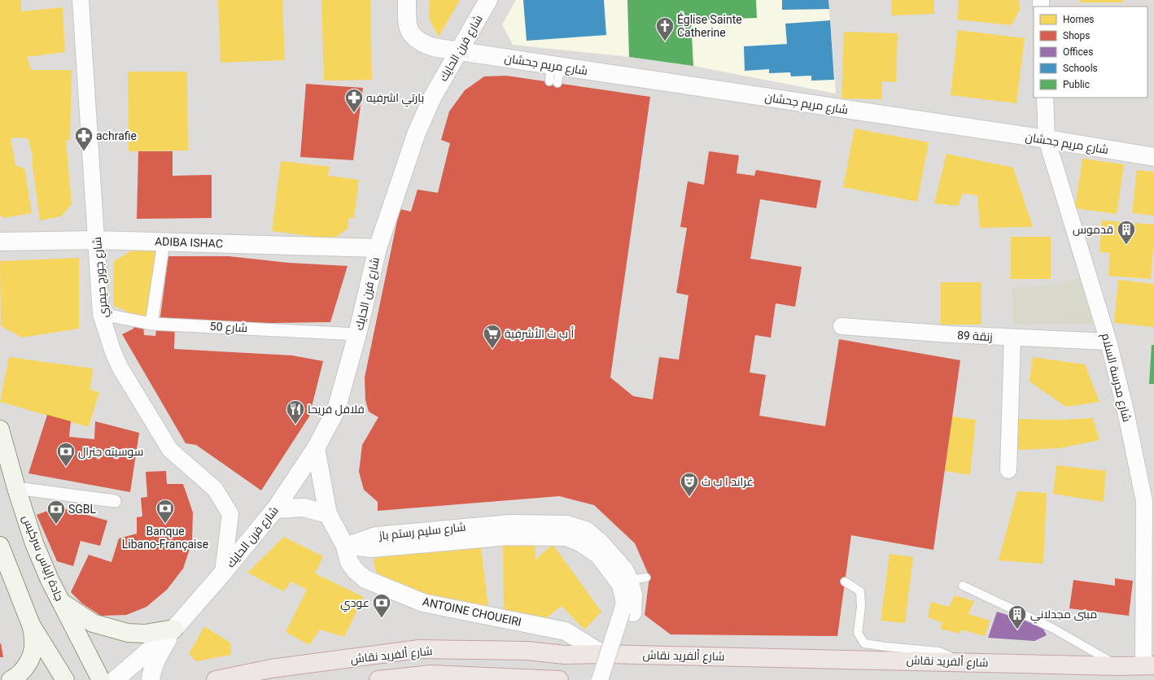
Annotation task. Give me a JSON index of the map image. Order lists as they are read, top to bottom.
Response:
{
  "streets": {
    "highway": ["شارع ألفريد نقاش"],
    "main road": ["جادة إلياس سركيس"],
    "street": [
      "شارع فرن الحايك",
      "شارع مريم جحشان",
      "ADIBA ISHAC",
      "شارع جورج حيمري",
      "شارع 50",
      "زنقة 89",
      "شارع مدرسة السلام",
      "شارع سليم رستم باز",
      "ANTOINE CHOUEIRI"
    ]
  },
  "crossings": [
    ["شارع فرن الحايك", "شارع مريم جحشان"],
    ["شارع فرن الحايك", "ADIBA ISHAC"],
    ["شارع فرن الحايك", "شارع جورج حيمري"],
    ["شارع فرن الحايك", "شارع 50"],
    ["شارع فرن الحايك", "ANTOINE CHOUEIRI"],
    ["شارع مريم جحشان", "شارع مدرسة السلام"],
    ["ADIBA ISHAC", "شارع جورج حيمري"],
    ["شارع جورج حيمري", "شارع 50"],
    ["زنقة 89", "شارع مدرسة السلام"],
    ["شارع مدرسة السلام", "شارع ألفريد نقاش"],
    ["شارع سليم رستم باز", "ANTOINE CHOUEIRI"],
    ["ANTOINE CHOUEIRI", "شارع ألفريد نقاش"]
  ],
  "places": {
    "church": ["Église Sainte Catherine"],
    "pharmacy": ["بارتي اشرفيه", "achrafie"],
    "building": ["قدموس", "مبنى مجدلاني"],
    "supermarket": ["أ ب ث الأشرفية"],
    "restaurant": ["فلافل فريحا"],
    "bank": [
      "سوسيته جنرال",
      "Banque Libano-Française",
      "SGBL",
      "عودي"
    ],
    "theatre": ["غراند ا ب ث"]
  },
  "legend": [
    "Homes",
    "Shops",
    "Offices",
    "Schools",
    "Public"
  ]
}
